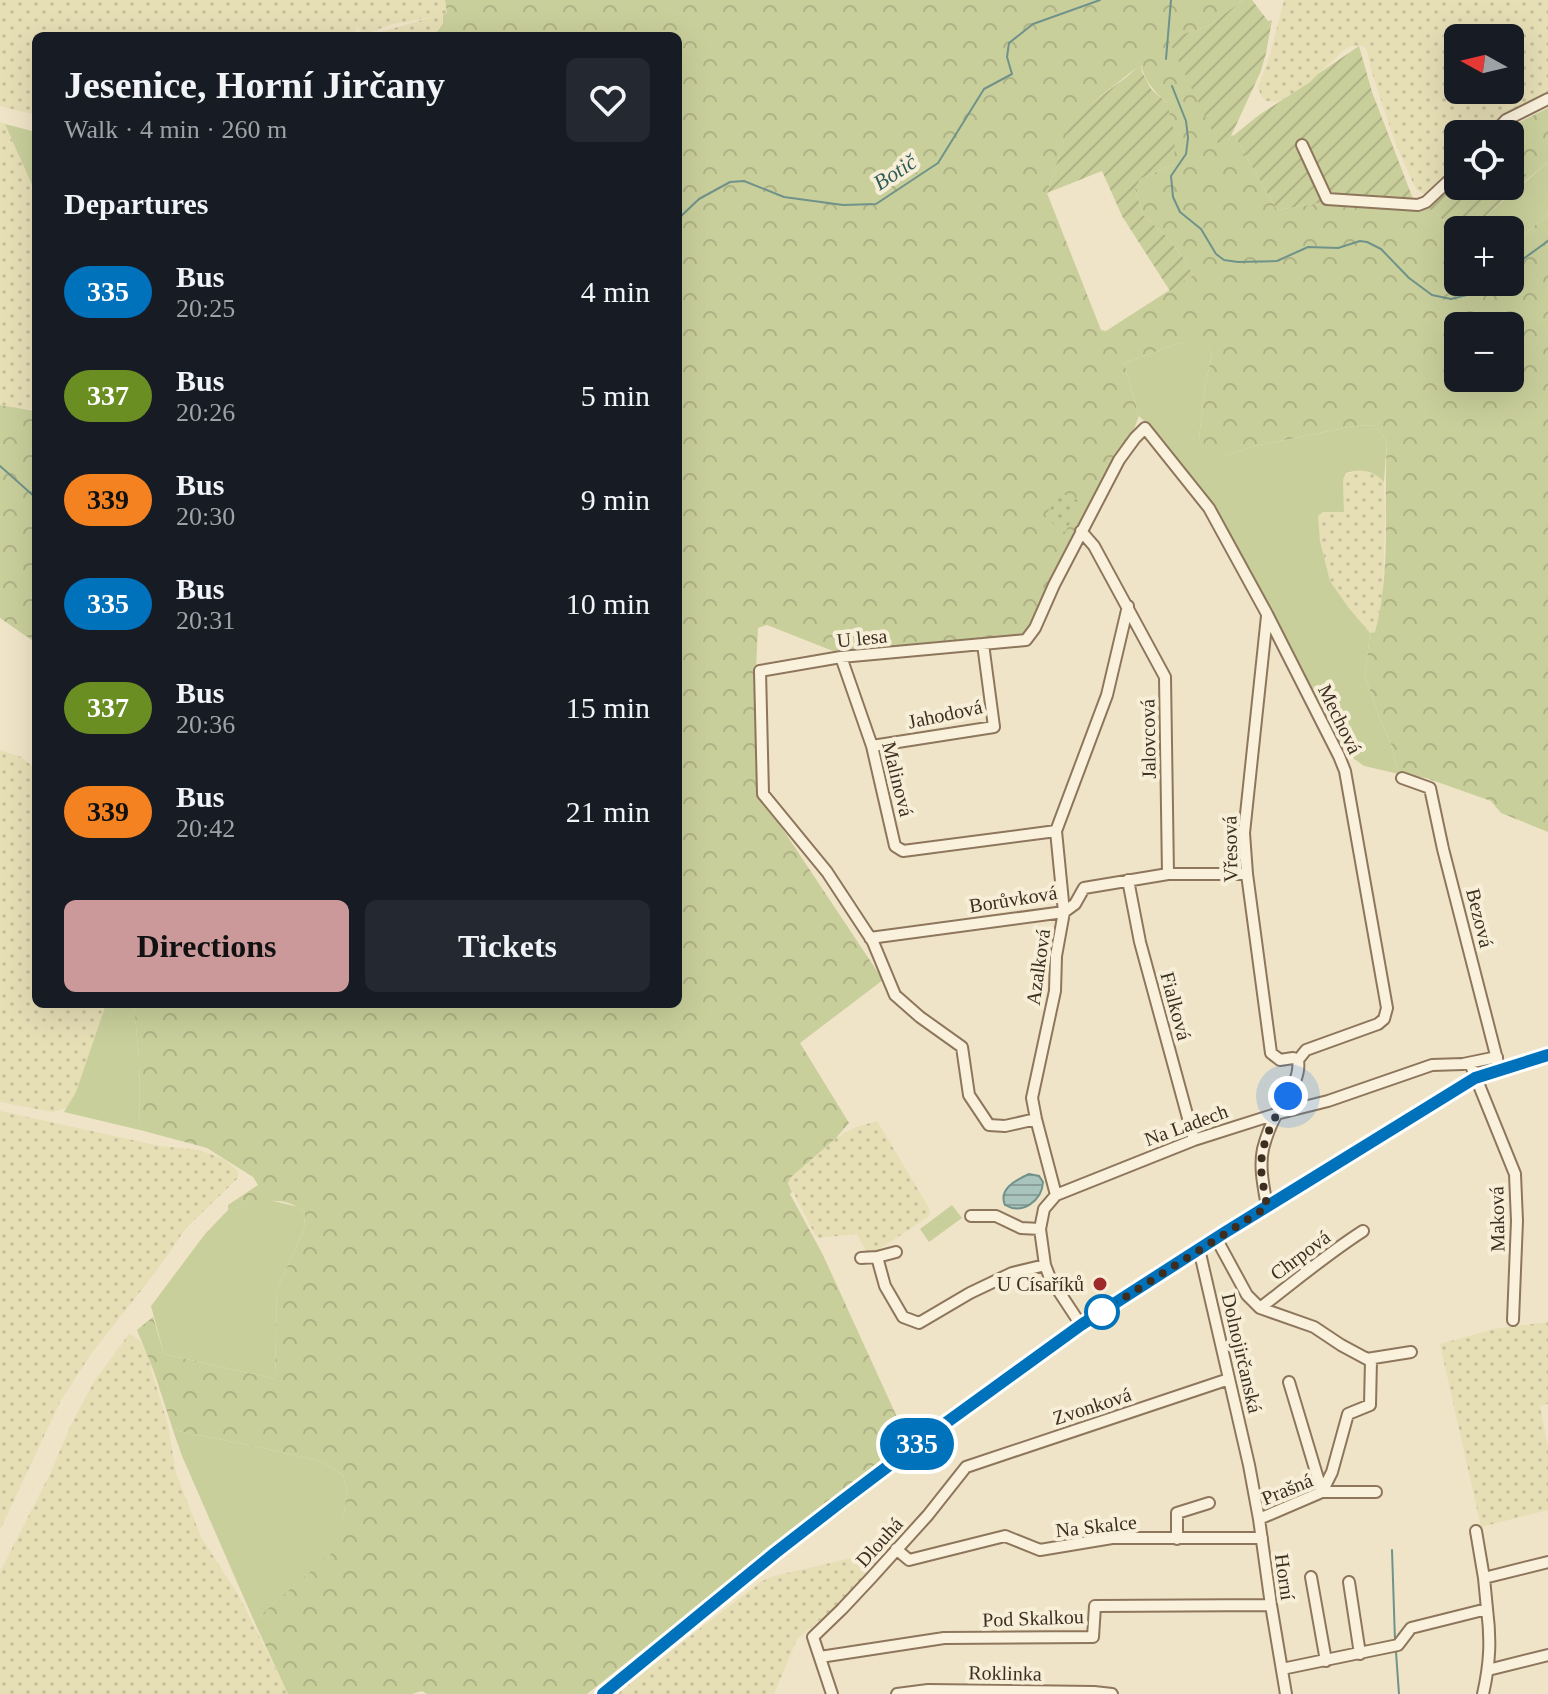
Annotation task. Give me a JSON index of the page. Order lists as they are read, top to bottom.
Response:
{
  "streets": {
    "street": [
      "U lesa",
      "Jahodová",
      "Mechová",
      "Jalovcová",
      "Malinová",
      "Vřesová",
      "Borůvková",
      "Bezová",
      "Azalková",
      "Fialková",
      "Na Ladech",
      "Maková",
      "Chrpová",
      "Dolnojirčanská",
      "Zvonková",
      "Prašná",
      "Na Skalce",
      "Dlouhá",
      "Horní",
      "Pod Skalkou",
      "Roklinka"
    ]
  },
  "crossings": [
    ["U lesa", "Jahodová"],
    ["U lesa", "Mechová"],
    ["U lesa", "Jalovcová"],
    ["U lesa", "Malinová"],
    ["U lesa", "Borůvková"],
    ["Jahodová", "Malinová"],
    ["Mechová", "Vřesová"],
    ["Jalovcová", "Borůvková"],
    ["Jalovcová", "Azalková"],
    ["Malinová", "Azalková"],
    ["Vřesová", "Borůvková"],
    ["Borůvková", "Azalková"],
    ["Borůvková", "Fialková"],
    ["Bezová", "Na Ladech"],
    ["Azalková", "Na Ladech"],
    ["Fialková", "Na Ladech"],
    ["Dolnojirčanská", "Zvonková"],
    ["Dolnojirčanská", "Horní"],
    ["Zvonková", "Dlouhá"],
    ["Prašná", "Horní"],
    ["Na Skalce", "Dlouhá"],
    ["Na Skalce", "Horní"],
    ["Dlouhá", "Pod Skalkou"],
    ["Horní", "Pod Skalkou"]
  ],
  "water": ["Botič"],
  "places": ["U Císaříků"],
  "lines": ["bus line 335"],
  "north": "left",
  "page": {
    "on_map": "335",
    "map_buttons": ["+", "−"],
    "heading": [
      ["Jesenice, Horní Jirčany", "Walk · 4 min · 260 m"],
      "Departures"
    ],
    "list": [
      {
        "mark": "335",
        "name": "Bus",
        "note": "20:25",
        "value": "4 min"
      },
      {
        "mark": "337",
        "name": "Bus",
        "note": "20:26",
        "value": "5 min"
      },
      {
        "mark": "339",
        "name": "Bus",
        "note": "20:30",
        "value": "9 min"
      },
      {
        "mark": "335",
        "name": "Bus",
        "note": "20:31",
        "value": "10 min"
      },
      {
        "mark": "337",
        "name": "Bus",
        "note": "20:36",
        "value": "15 min"
      },
      {
        "mark": "339",
        "name": "Bus",
        "note": "20:42",
        "value": "21 min"
      }
    ],
    "buttons": ["Directions", "Tickets"]
  }
}
